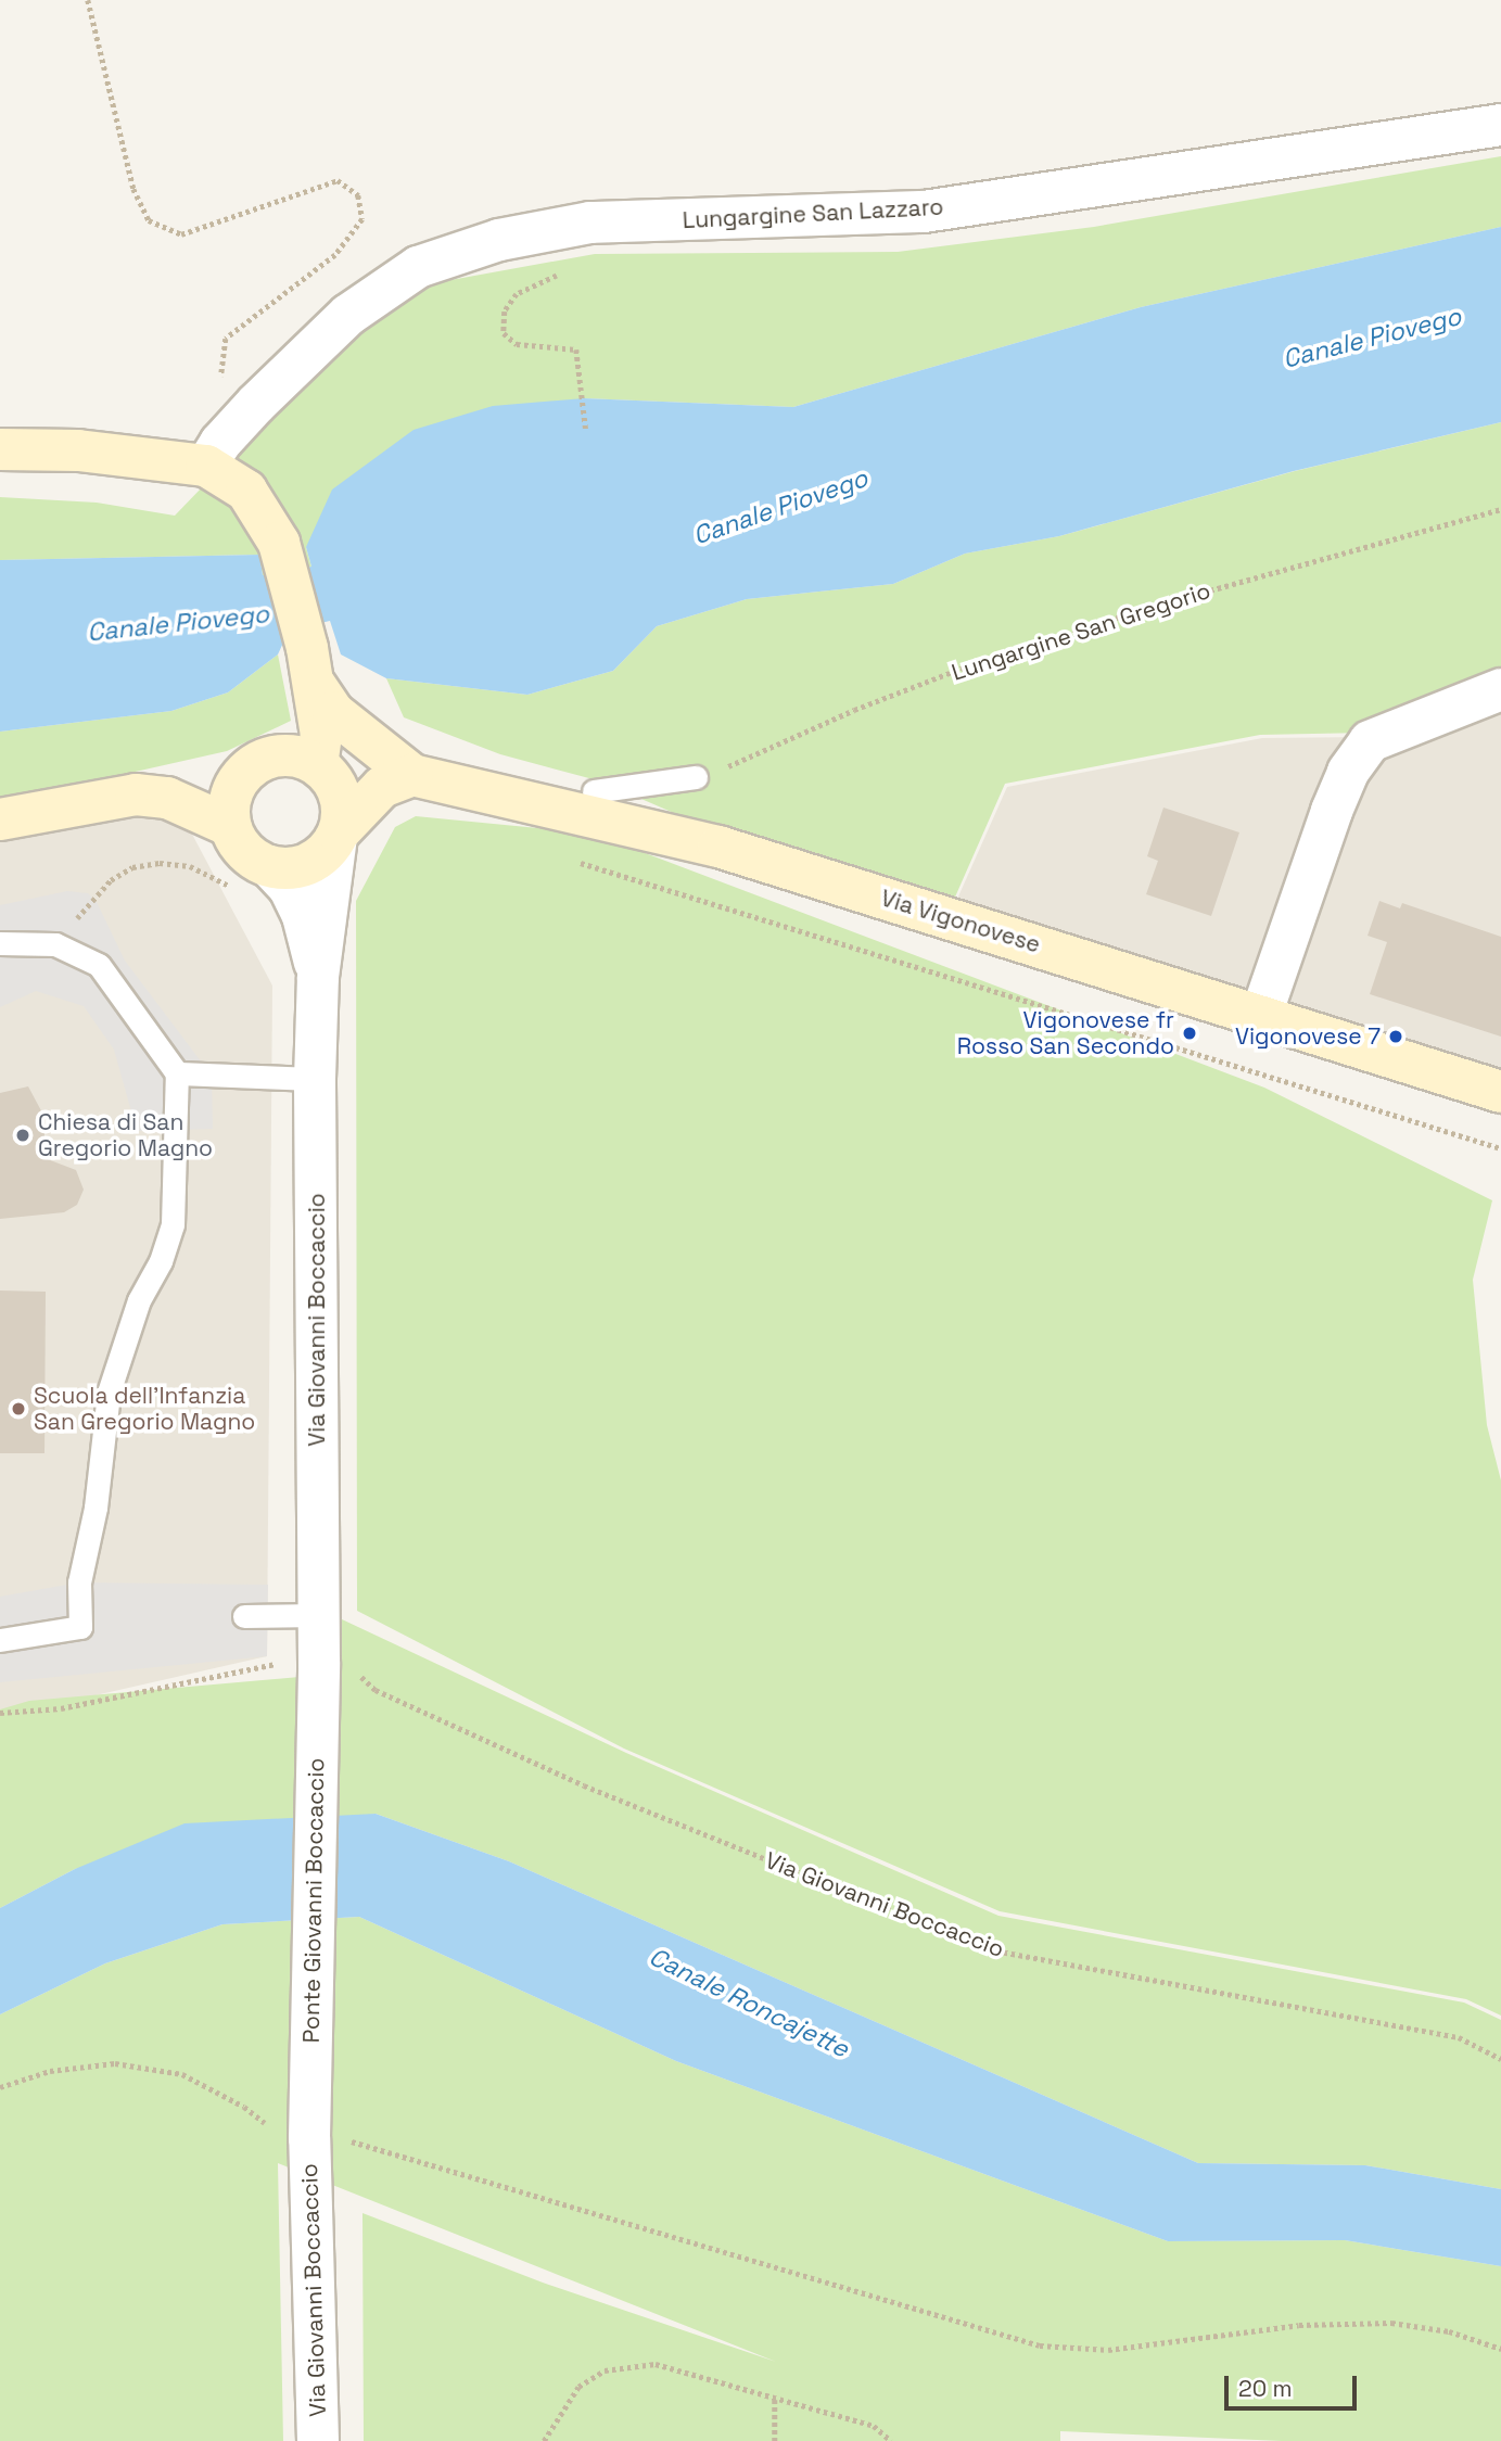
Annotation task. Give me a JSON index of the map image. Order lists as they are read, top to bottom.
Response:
{
  "streets": {
    "main road": ["Via Vigonovese"],
    "street": ["Lungargine San Lazzaro", "Via Giovanni Boccaccio", "Ponte Giovanni Boccaccio"],
    "path": ["Lungargine San Gregorio"]
  },
  "crossings": [
    ["Via Vigonovese", "Via Giovanni Boccaccio"],
    ["Via Giovanni Boccaccio", "Ponte Giovanni Boccaccio"]
  ],
  "water": ["Canale Piovego", "Canale Roncajette"],
  "places": [
    "Vigonovese fr Rosso San Secondo",
    "Vigonovese 7",
    "Chiesa di San Gregorio Magno",
    "Scuola dell'Infanzia San Gregorio Magno"
  ],
  "scale_bar": "20 m"
}
